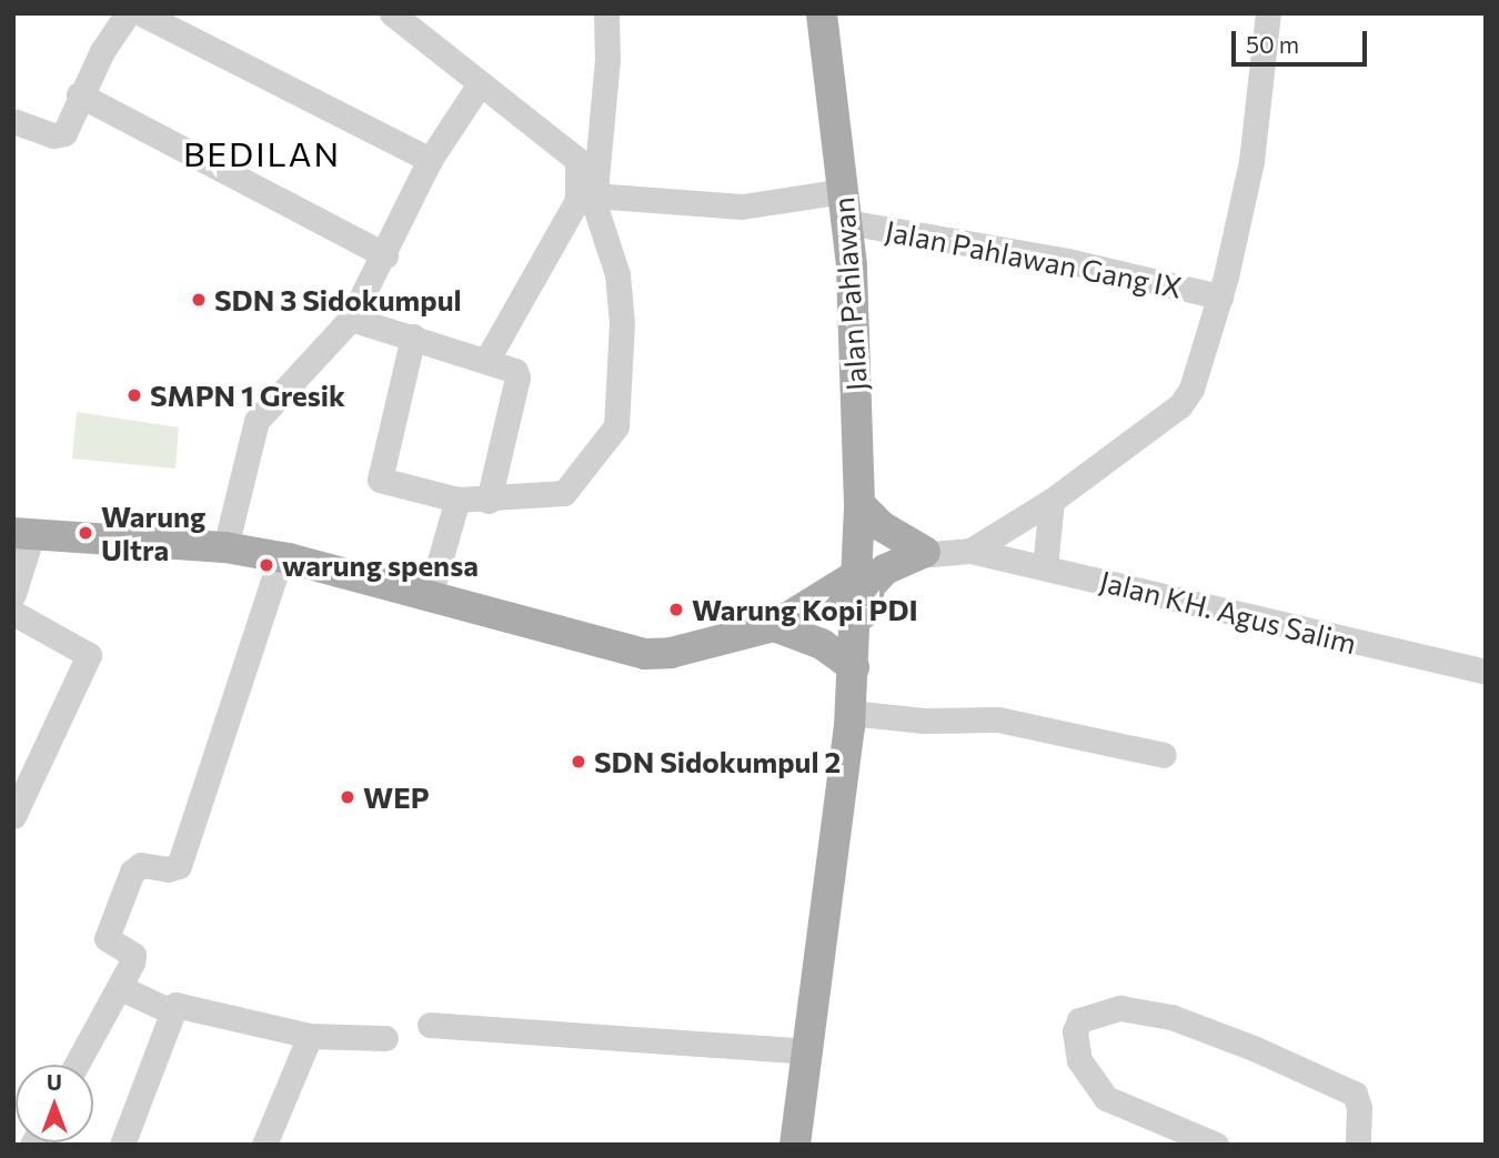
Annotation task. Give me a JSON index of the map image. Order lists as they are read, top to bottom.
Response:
{
  "streets": {
    "main road": ["Jalan Pahlawan"],
    "street": ["Jalan Pahlawan Gang IX", "Jalan KH. Agus Salim"]
  },
  "crossings": [
    ["Jalan Pahlawan Gang IX", "Jalan Pahlawan"],
    ["Jalan Pahlawan", "Jalan KH. Agus Salim"]
  ],
  "districts": ["BEDILAN"],
  "places": [
    "SDN 3 Sidokumpul",
    "SMPN 1 Gresik",
    "Warung Ultra",
    "warung spensa",
    "Warung Kopi PDI",
    "SDN Sidokumpul 2",
    "WEP"
  ],
  "scale_bar": "50 m",
  "north": "top"
}
